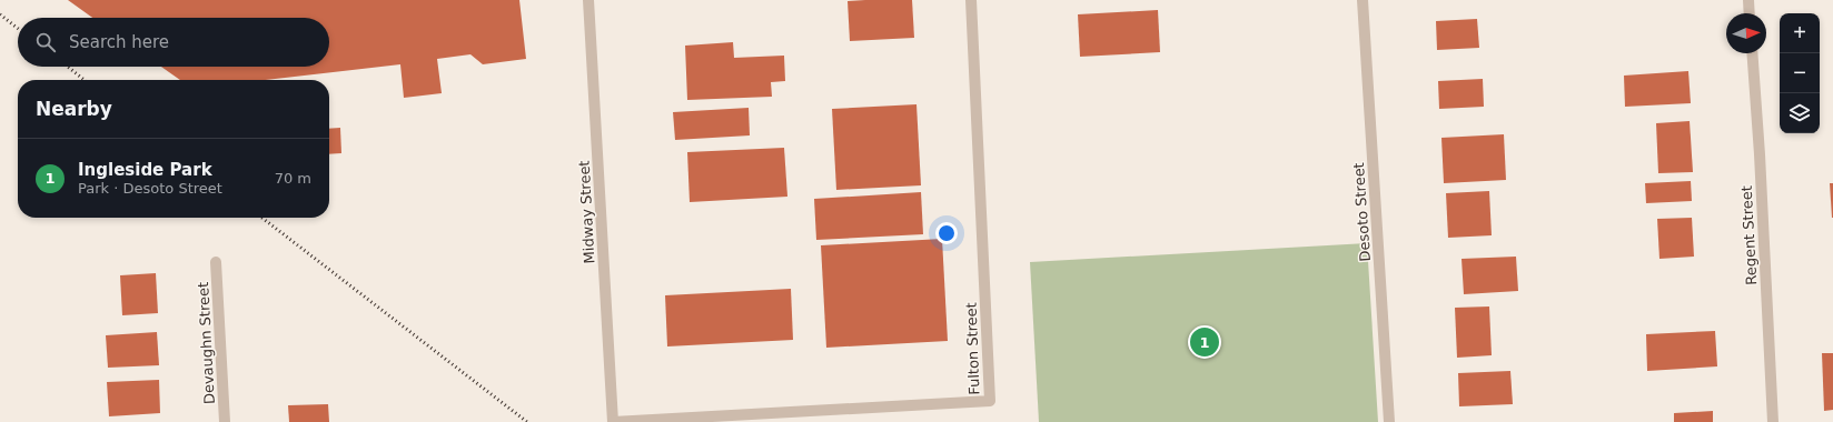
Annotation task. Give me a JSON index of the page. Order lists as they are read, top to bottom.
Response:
{
  "streets": {
    "street": [
      "Midway Street",
      "Desoto Street",
      "Regent Street",
      "Devaughn Street",
      "Fulton Street"
    ]
  },
  "crossings": [
    ["Midway Street", "Fulton Street"]
  ],
  "north": "right",
  "page": {
    "map_buttons": ["+", "−"],
    "search": "Search here",
    "heading": "Nearby",
    "list": [
      {
        "mark": "1",
        "name": "Ingleside Park",
        "note": "Park · Desoto Street",
        "value": "70 m"
      }
    ],
    "pins": "1"
  }
}
